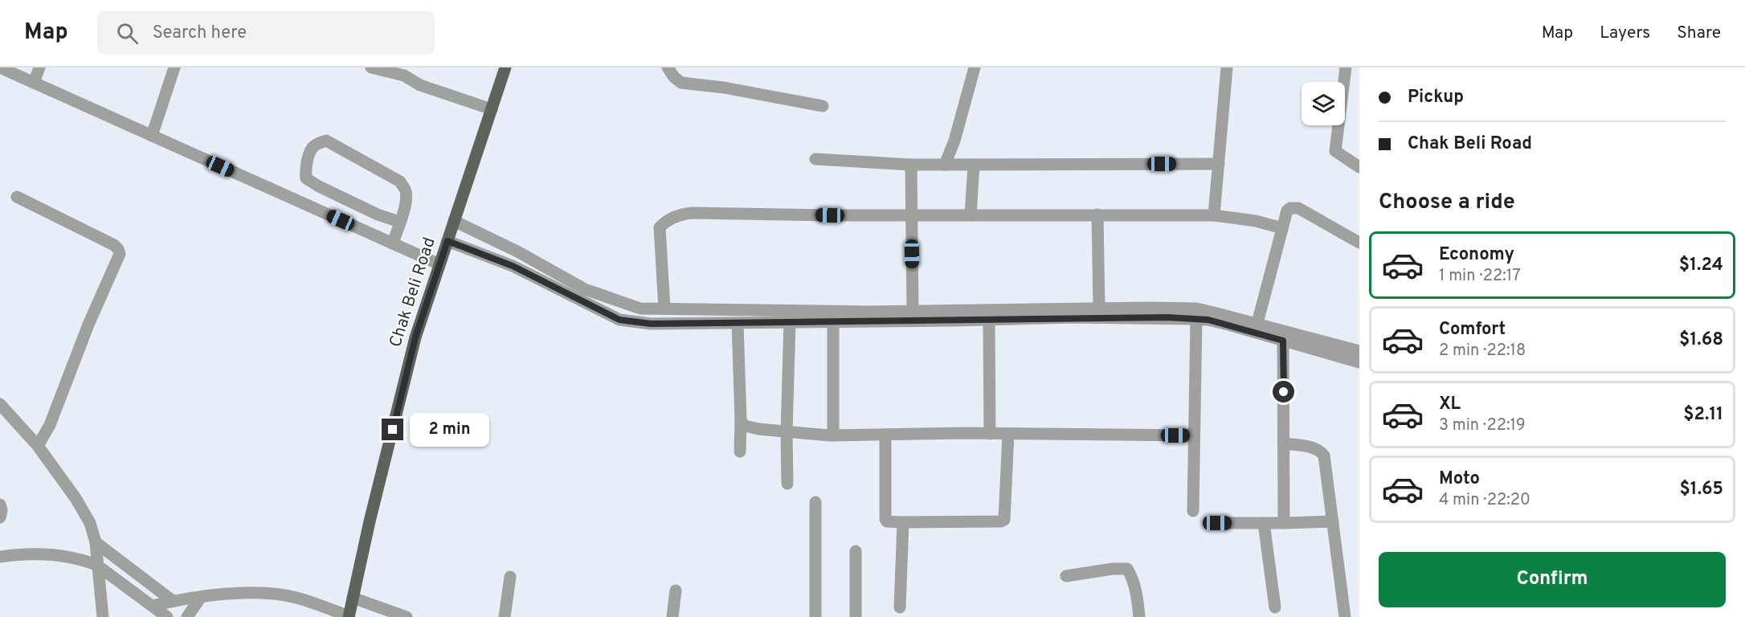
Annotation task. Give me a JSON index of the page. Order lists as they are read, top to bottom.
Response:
{
  "streets": {
    "main road": ["Chak Beli Road"]
  },
  "page": {
    "header": "Map",
    "search": "Search here",
    "nav": ["Map", "Layers", "Share"],
    "banner": ["Pickup", "Chak Beli Road"],
    "heading": "Choose a ride",
    "list": [
      {
        "name": "Economy",
        "note": "1 min · 22:17",
        "value": "$1.24"
      },
      {
        "name": "Comfort",
        "note": "2 min · 22:18",
        "value": "$1.68"
      },
      {
        "name": "XL",
        "note": "3 min · 22:19",
        "value": "$2.11"
      },
      {
        "name": "Moto",
        "note": "4 min · 22:20",
        "value": "$1.65"
      }
    ],
    "bubble": "2 min",
    "buttons": "Confirm"
  }
}
